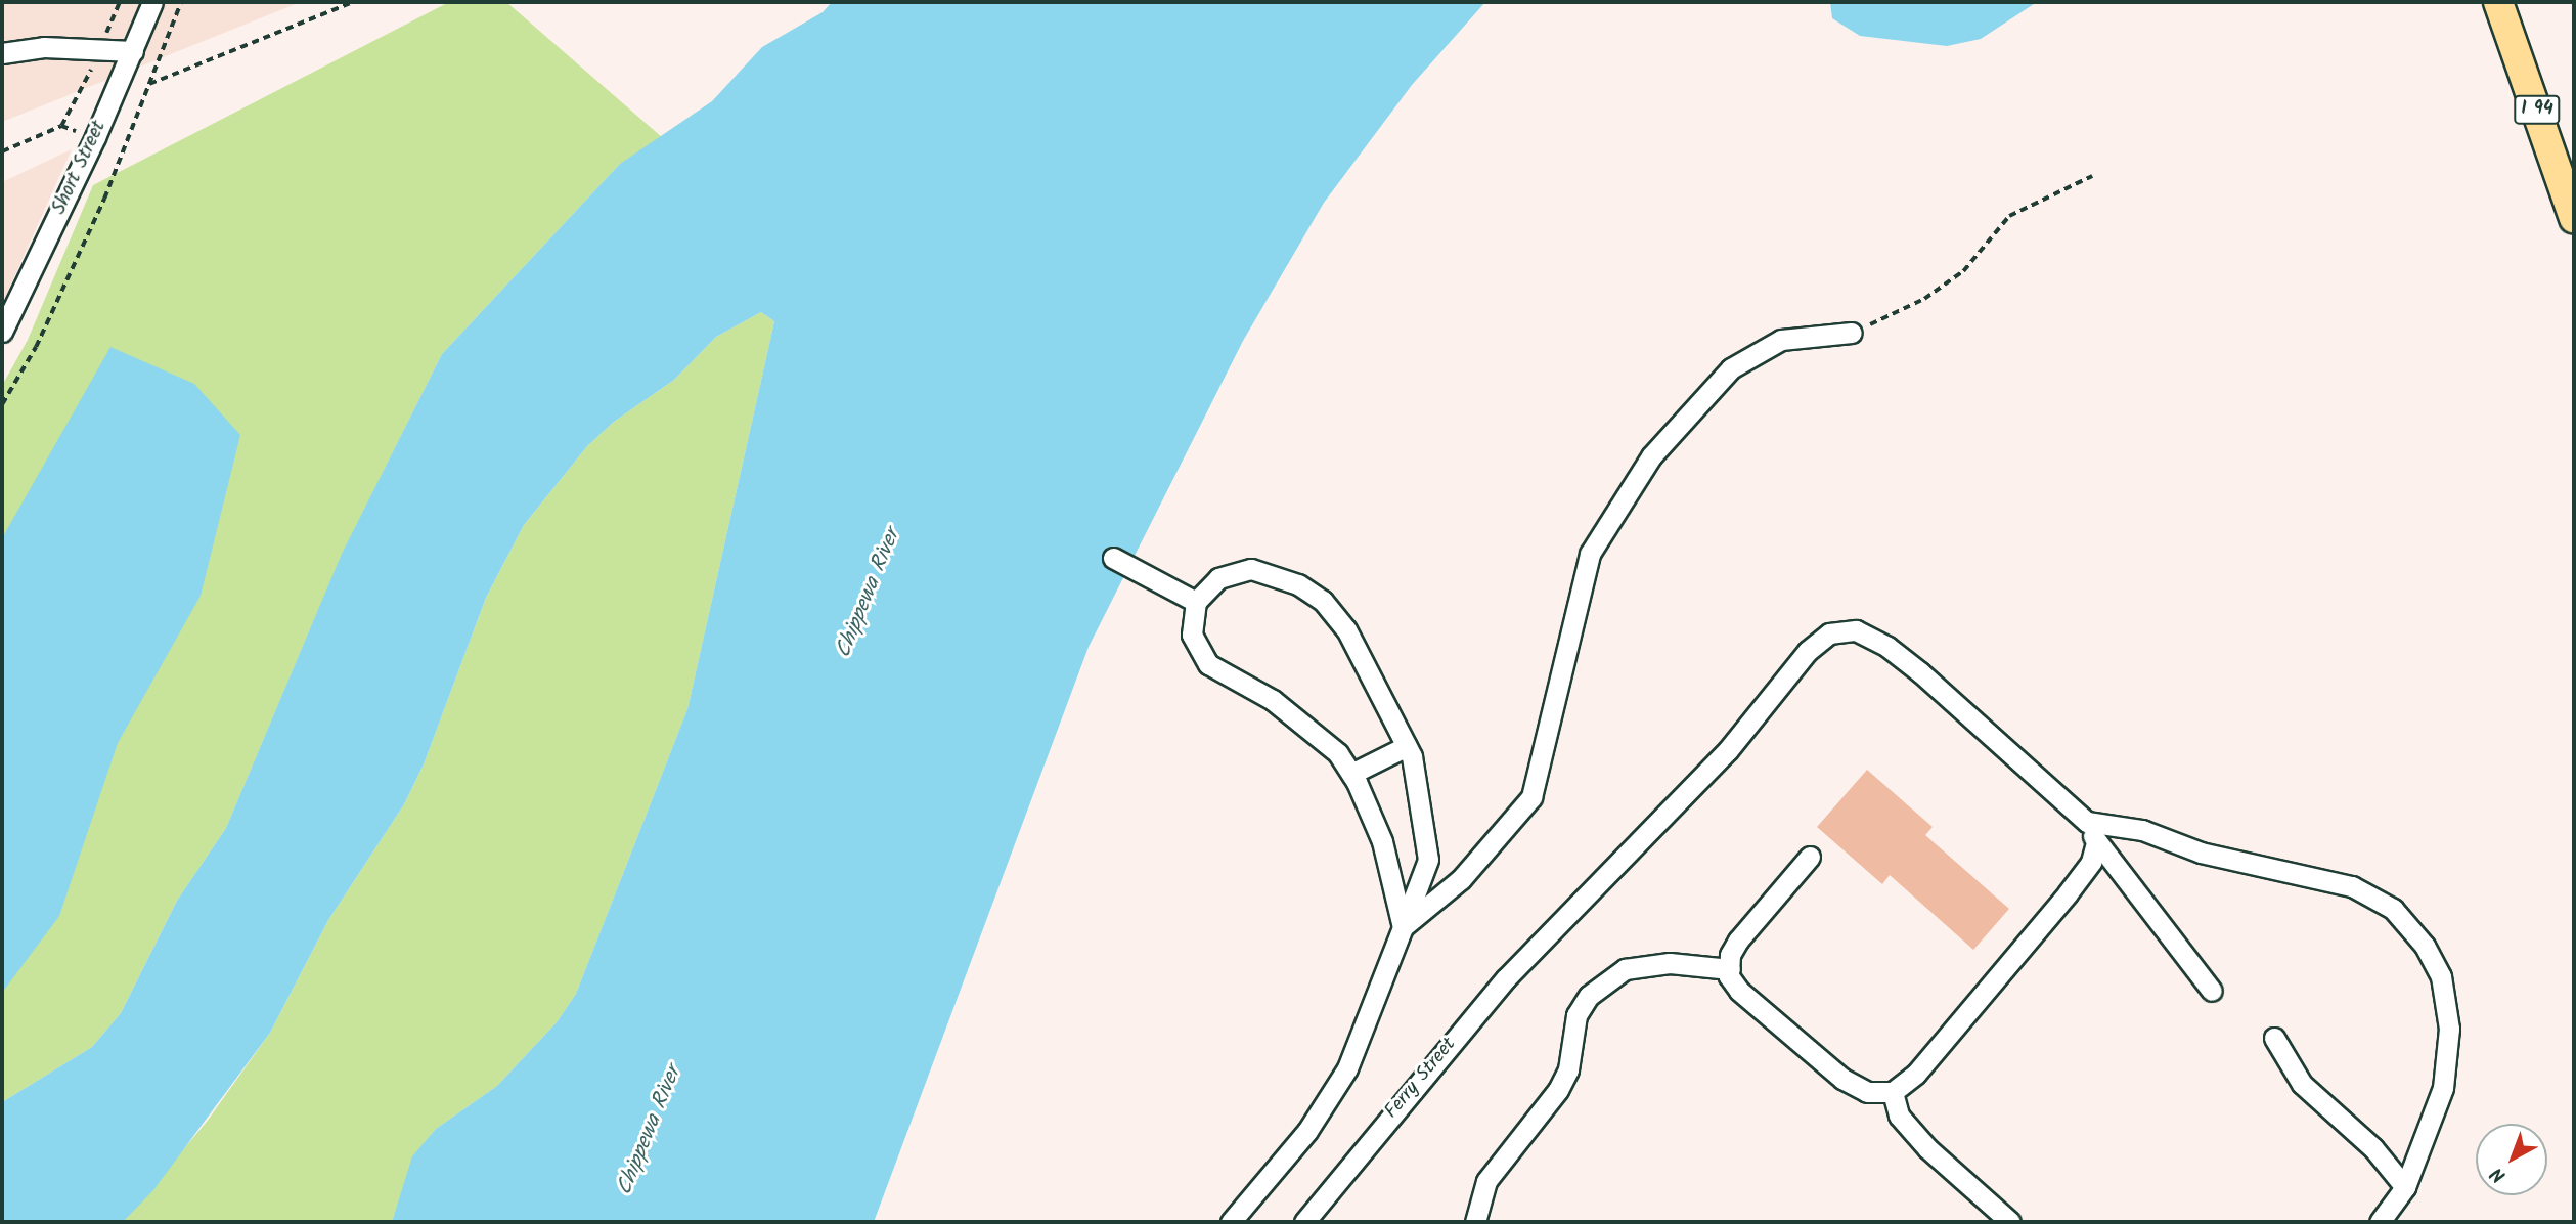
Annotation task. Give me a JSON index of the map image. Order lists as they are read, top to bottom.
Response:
{
  "streets": {
    "highway": ["I 94"],
    "street": ["Short Street", "Ferry Street"]
  },
  "water": ["Chippewa River"],
  "north": "bottom left"
}
